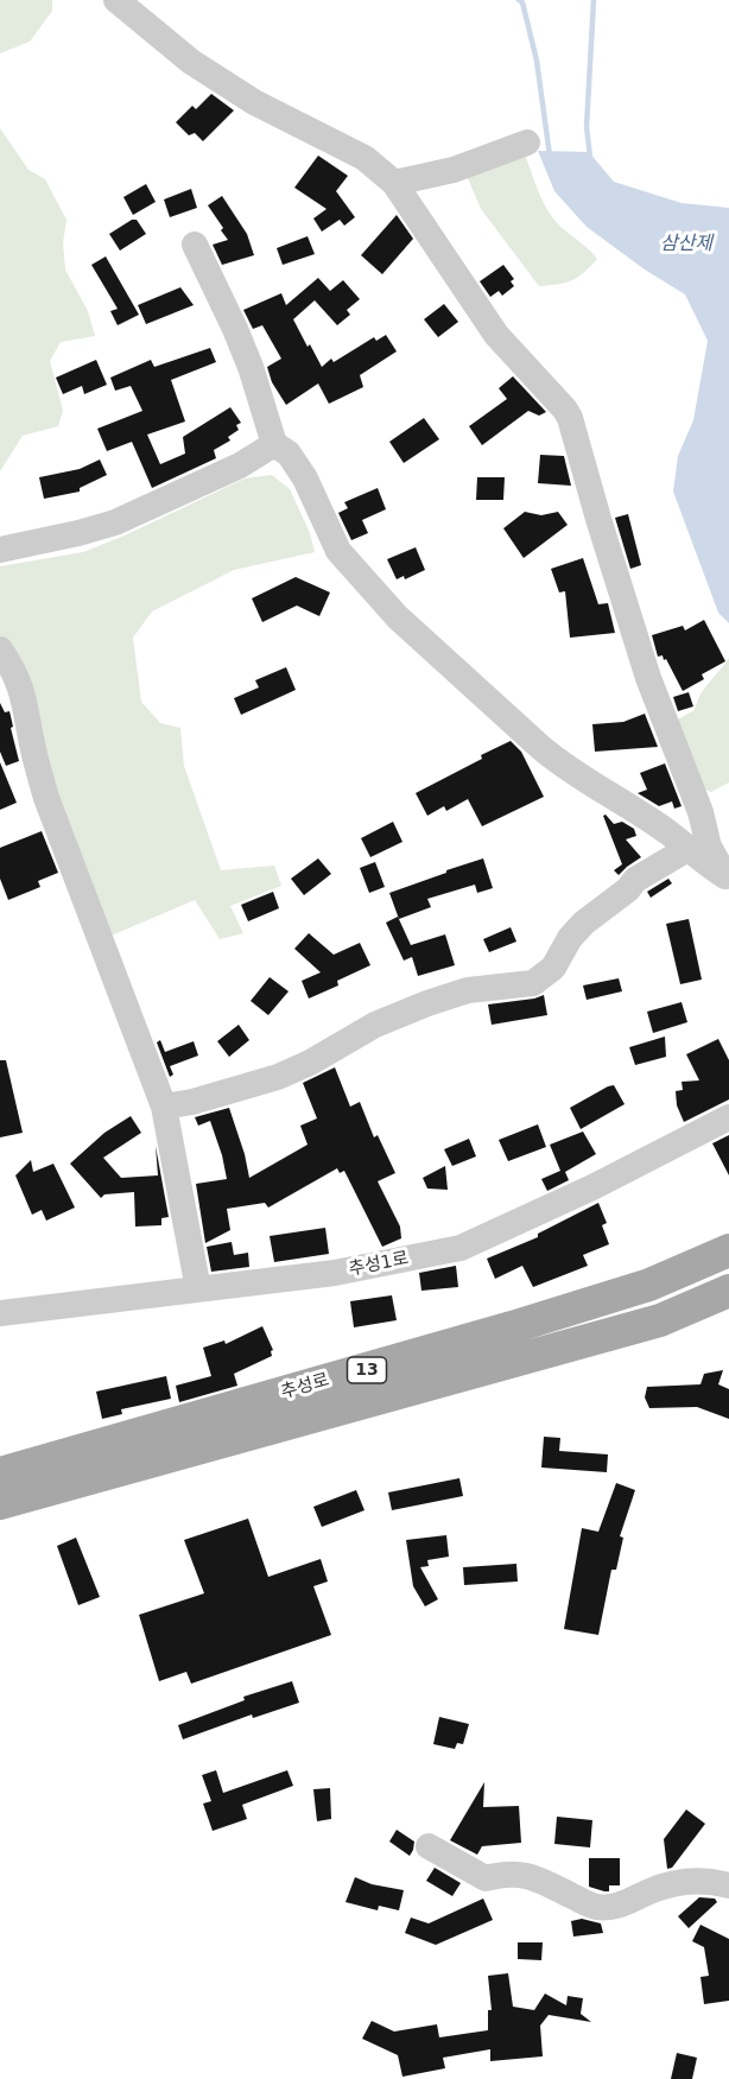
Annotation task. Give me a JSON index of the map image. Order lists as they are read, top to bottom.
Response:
{
  "streets": {
    "main road": ["13", "추성로"],
    "street": ["추성1로"]
  },
  "water": ["삼산제"]
}
